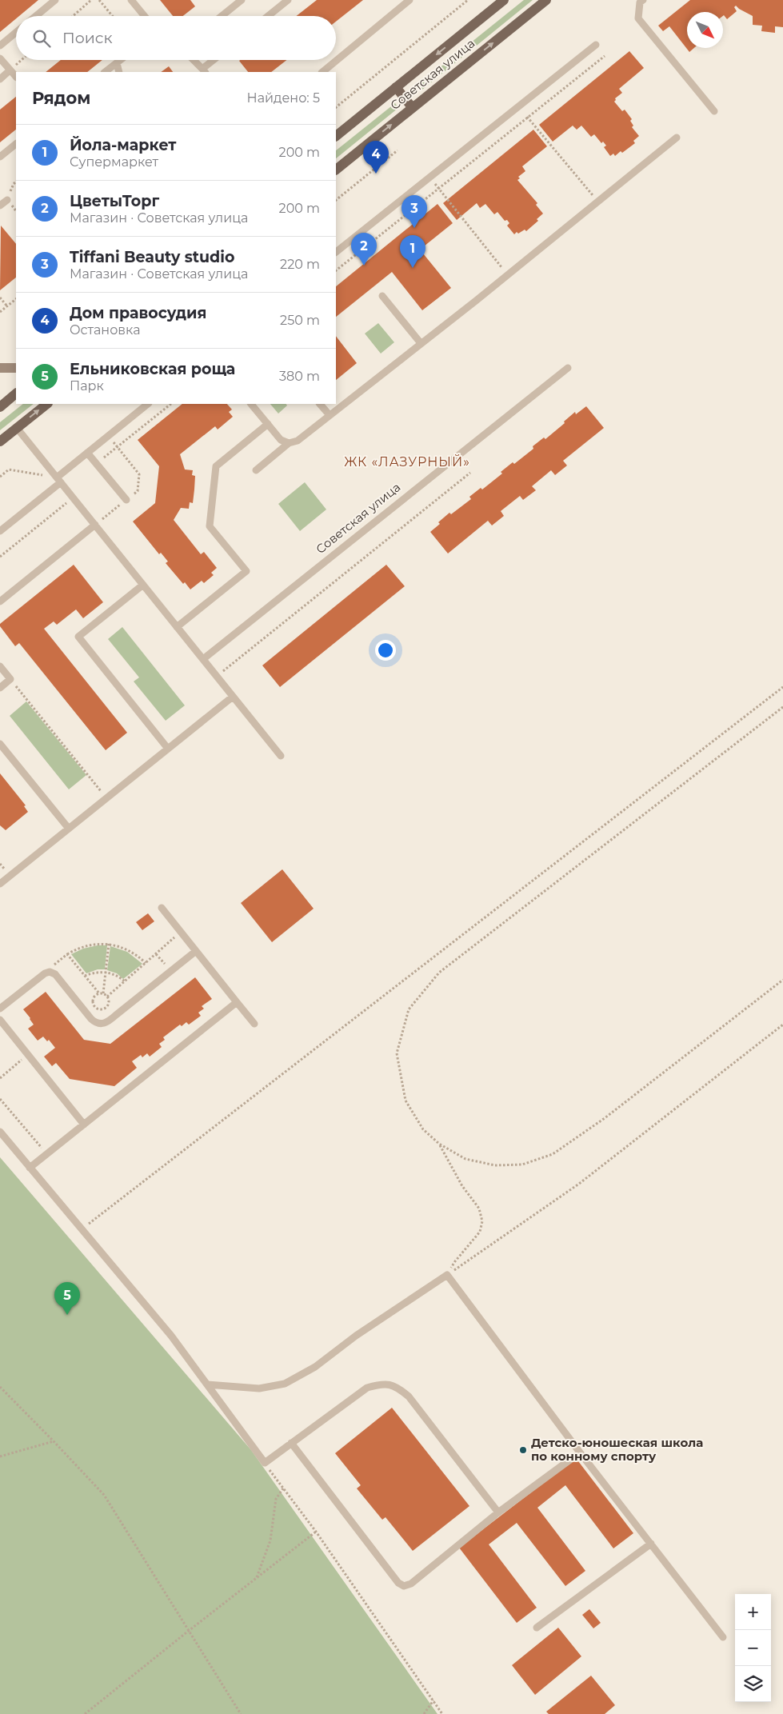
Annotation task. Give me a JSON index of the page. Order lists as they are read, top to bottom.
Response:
{
  "streets": {
    "main road": ["Советская улица"]
  },
  "districts": ["ЖК «ЛАЗУРНЫЙ»"],
  "places": ["Детско-юношеская школа по конному спорту"],
  "north": "bottom right",
  "page": {
    "search": "Поиск",
    "heading": ["Рядом", "Найдено: 5"],
    "list": [
      {
        "mark": "1",
        "name": "Йола-маркет",
        "note": "Супермаркет",
        "value": "200 m"
      },
      {
        "mark": "2",
        "name": "ЦветыТорг",
        "note": "Магазин · Советская улица",
        "value": "200 m"
      },
      {
        "mark": "3",
        "name": "Tiffani Beauty studio",
        "note": "Магазин · Советская улица",
        "value": "220 m"
      },
      {
        "mark": "4",
        "name": "Дом правосудия",
        "note": "Остановка",
        "value": "250 m"
      },
      {
        "mark": "5",
        "name": "Ельниковская роща",
        "note": "Парк",
        "value": "380 m"
      }
    ],
    "pins": [
      "4",
      "3",
      "2",
      "1",
      "5"
    ],
    "map_buttons": ["+", "−"]
  }
}
